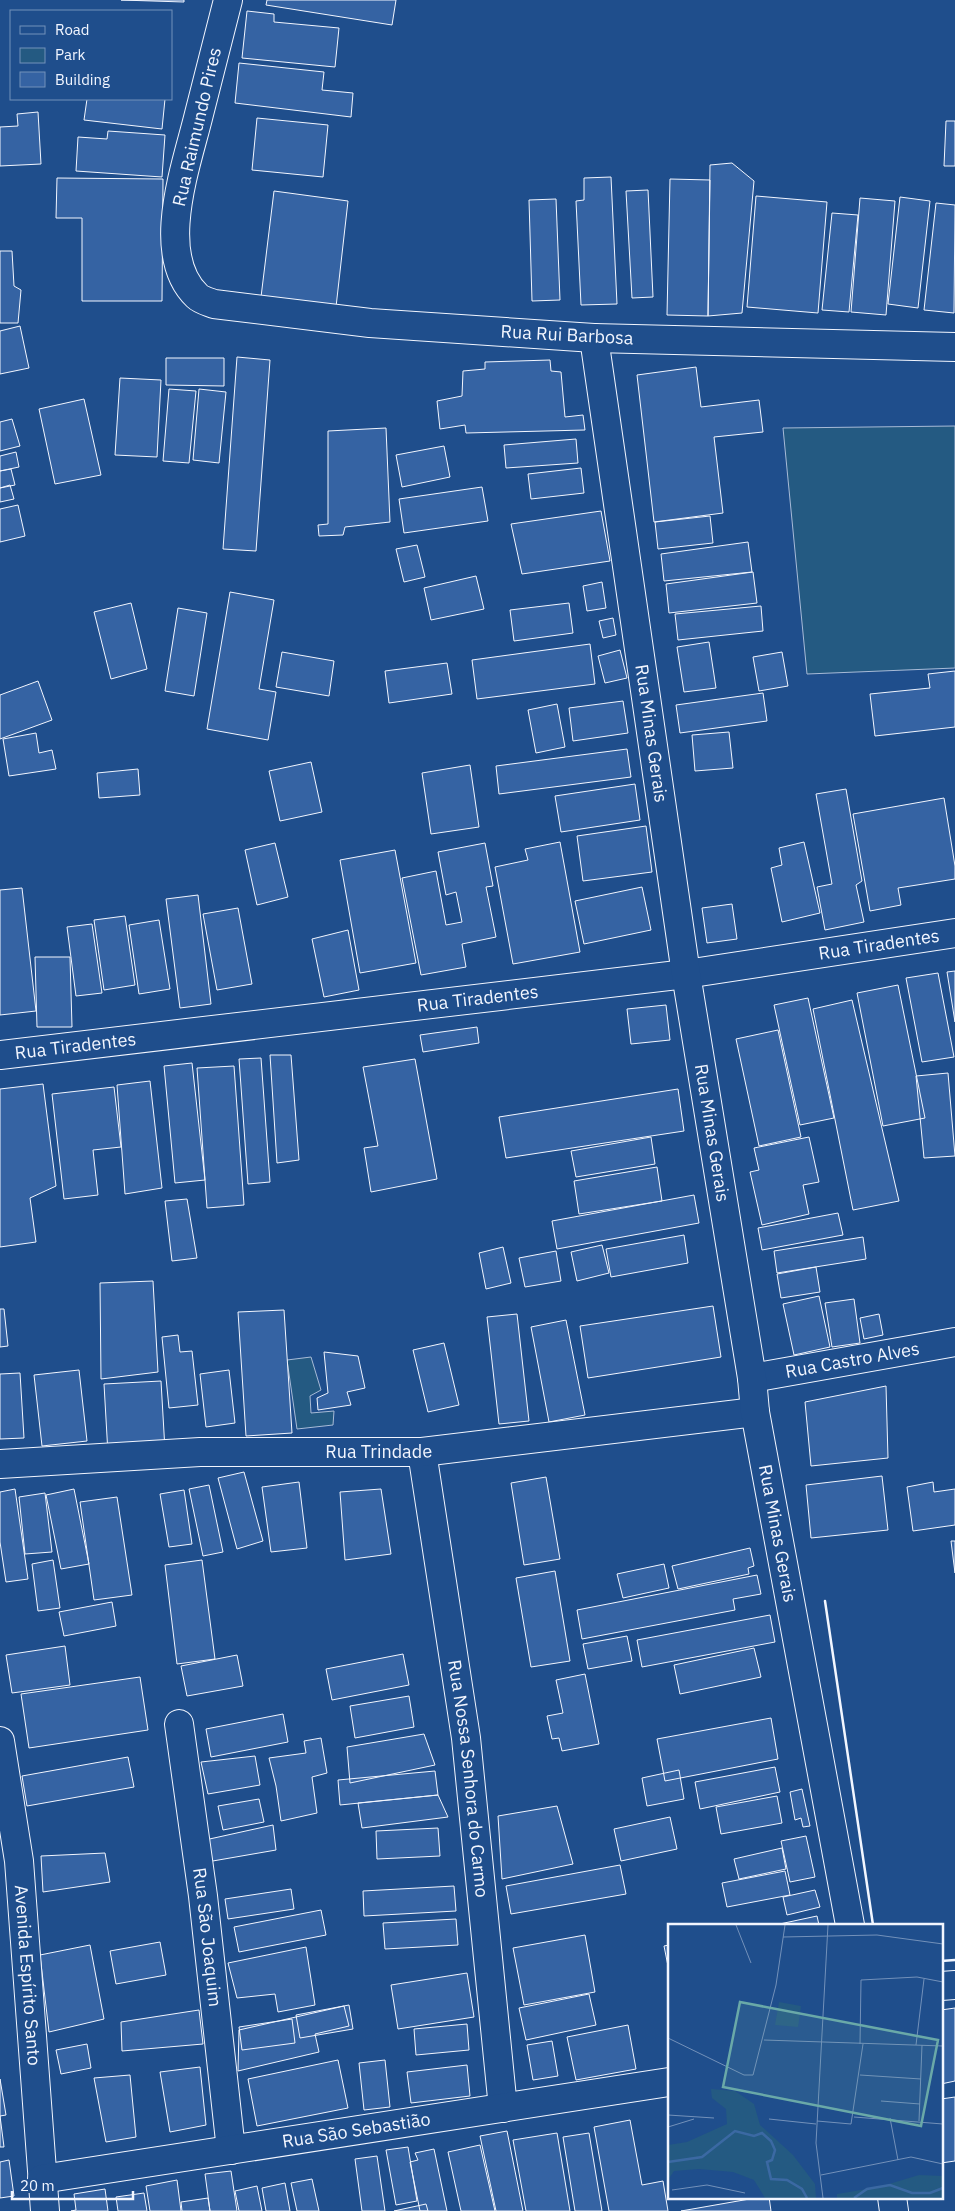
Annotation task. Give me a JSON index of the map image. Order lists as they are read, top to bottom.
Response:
{
  "streets": {
    "street": [
      "Rua Raimundo Pires",
      "Rua Rui Barbosa",
      "Rua Minas Gerais",
      "Rua Tiradentes",
      "Rua Castro Alves",
      "Rua Trindade",
      "Rua Nossa Senhora do Carmo",
      "Rua São Joaquim",
      "Avenida Espírito Santo",
      "Rua São Sebastião"
    ]
  },
  "crossings": [
    ["Rua Raimundo Pires", "Rua Rui Barbosa"],
    ["Rua Rui Barbosa", "Rua Minas Gerais"],
    ["Rua Minas Gerais", "Rua Tiradentes"],
    ["Rua Minas Gerais", "Rua Castro Alves"],
    ["Rua Minas Gerais", "Rua Trindade"],
    ["Rua Trindade", "Rua Nossa Senhora do Carmo"],
    ["Rua Nossa Senhora do Carmo", "Rua São Sebastião"],
    ["Rua São Joaquim", "Rua São Sebastião"],
    ["Avenida Espírito Santo", "Rua São Sebastião"]
  ],
  "legend": ["Road", "Park", "Building"],
  "scale_bar": "20 m"
}
